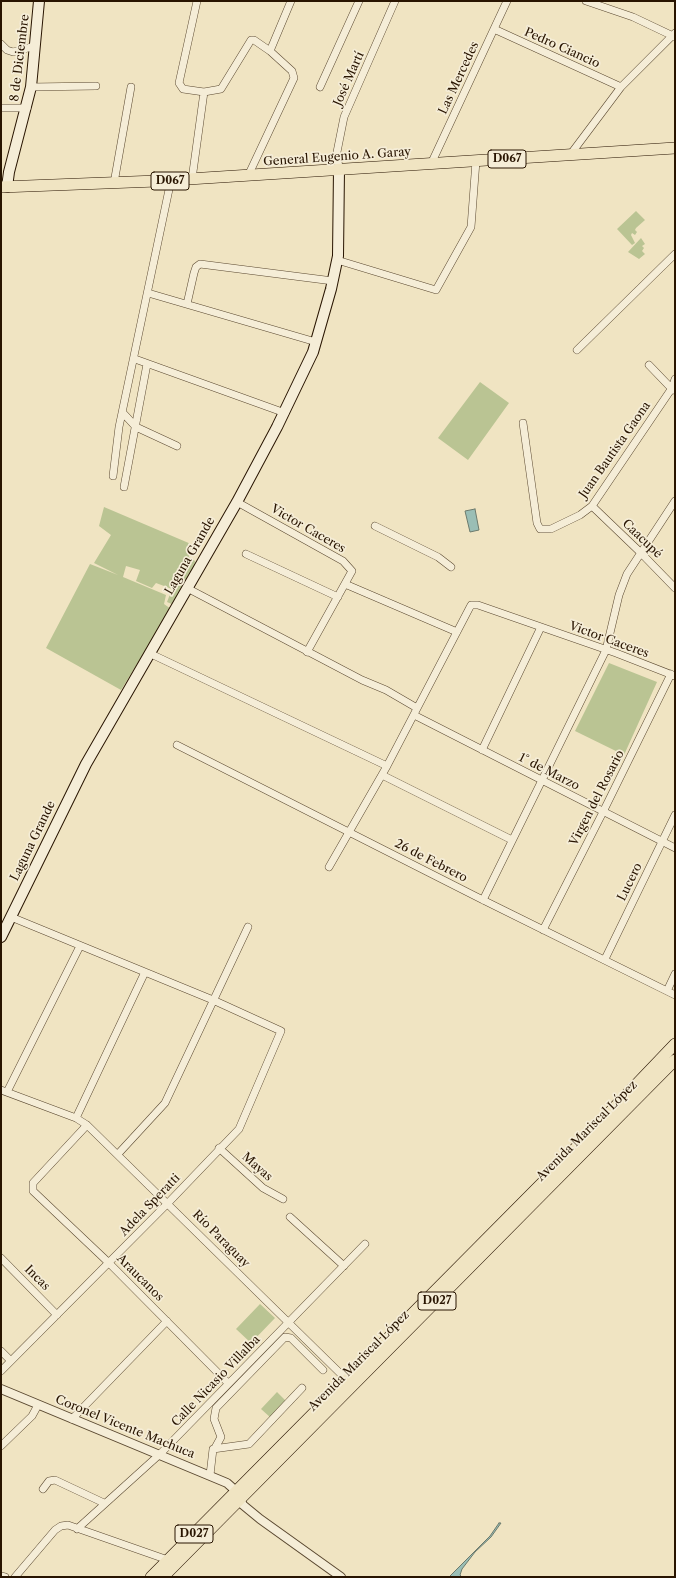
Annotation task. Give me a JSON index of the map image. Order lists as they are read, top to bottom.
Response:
{
  "streets": {
    "main road": [
      "8 de Diciembre",
      "General Eugenio A. Garay",
      "D067",
      "Laguna Grande",
      "Avenida Mariscal López",
      "D027"
    ],
    "street": [
      "Pedro Ciancio",
      "Las Mercedes",
      "José Martí",
      "Juan Bautista Gaona",
      "Victor Caceres",
      "Caacupé",
      "1° de Marzo",
      "Virgen del Rosario",
      "26 de Febrero",
      "Lucero",
      "Mayas",
      "Adela Speratti",
      "Río Paraguay",
      "Incas",
      "Araucanos",
      "Calle Nicasio Villalba",
      "Coronel Vicente Machuca"
    ]
  },
  "crossings": [
    ["Pedro Ciancio", "Las Mercedes"],
    ["8 de Diciembre", "General Eugenio A. Garay"],
    ["Las Mercedes", "General Eugenio A. Garay"],
    ["José Martí", "General Eugenio A. Garay"],
    ["José Martí", "Laguna Grande"],
    ["General Eugenio A. Garay", "Laguna Grande"],
    ["Juan Bautista Gaona", "Caacupé"],
    ["Victor Caceres", "Laguna Grande"],
    ["Victor Caceres", "Virgen del Rosario"],
    ["1° de Marzo", "Virgen del Rosario"],
    ["1° de Marzo", "Lucero"],
    ["Virgen del Rosario", "26 de Febrero"],
    ["26 de Febrero", "Lucero"],
    ["Avenida Mariscal López", "Río Paraguay"],
    ["Avenida Mariscal López", "D027"],
    ["Avenida Mariscal López", "Coronel Vicente Machuca"],
    ["Mayas", "Adela Speratti"],
    ["Adela Speratti", "Río Paraguay"],
    ["Adela Speratti", "Incas"],
    ["Adela Speratti", "Araucanos"],
    ["Río Paraguay", "Araucanos"],
    ["Río Paraguay", "D027"],
    ["Río Paraguay", "Calle Nicasio Villalba"],
    ["Araucanos", "Calle Nicasio Villalba"],
    ["Calle Nicasio Villalba", "Coronel Vicente Machuca"]
  ]
}
